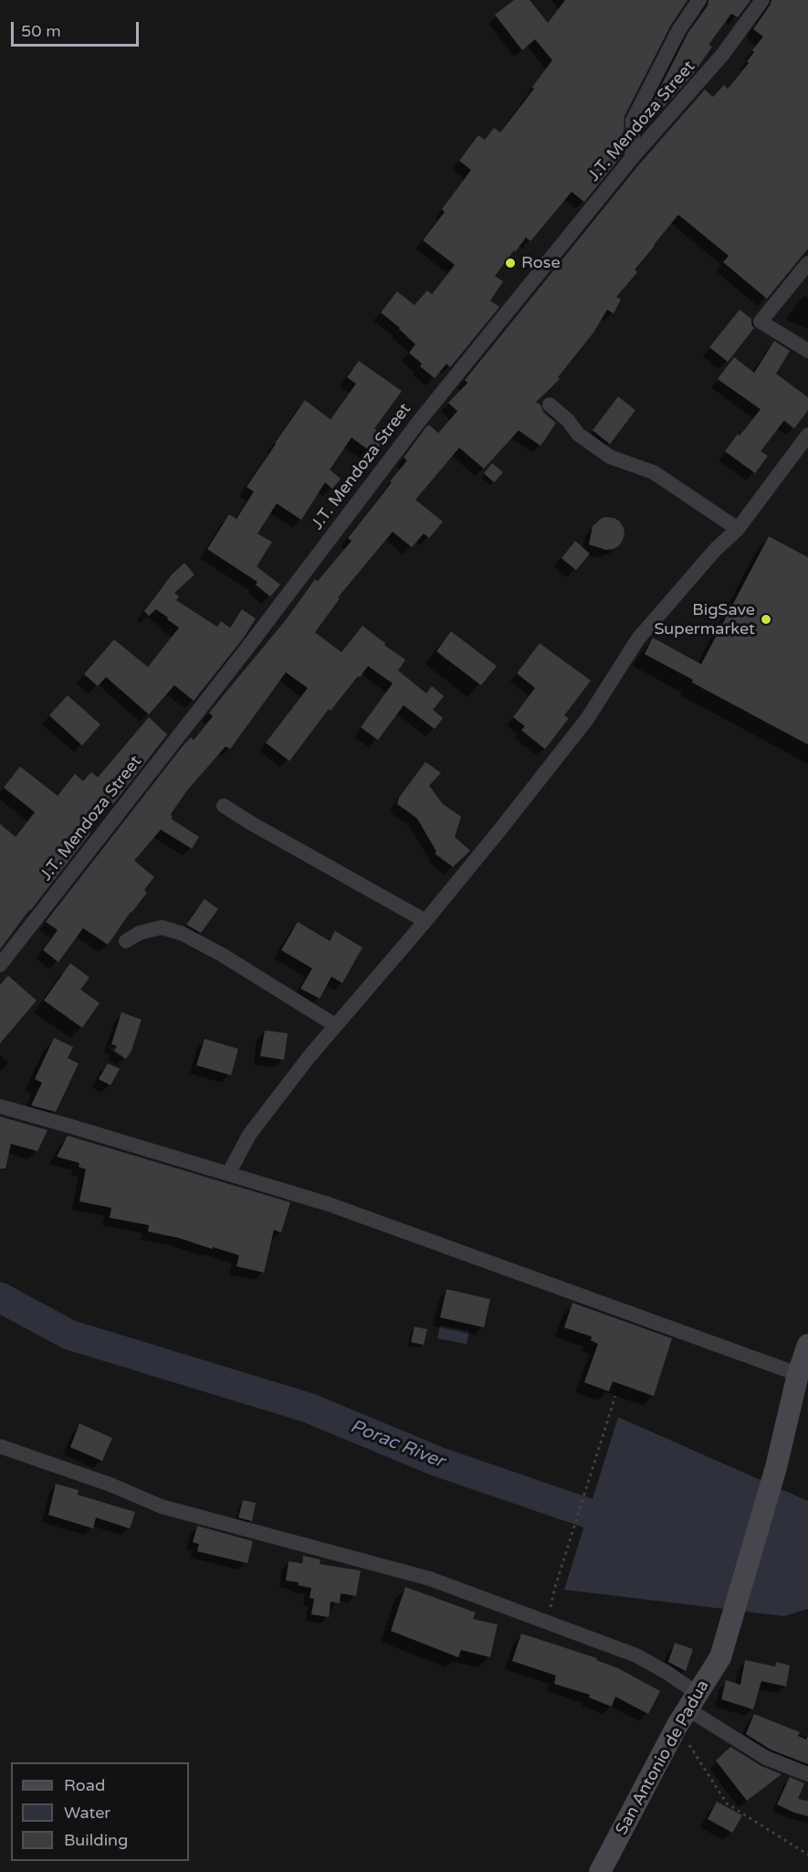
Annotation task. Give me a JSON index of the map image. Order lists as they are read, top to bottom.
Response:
{
  "streets": {
    "street": ["J.T. Mendoza Street", "San Antonio de Padua"]
  },
  "water": ["Porac River"],
  "places": ["Rose", "BigSave Supermarket"],
  "legend": ["Road", "Water", "Building"],
  "scale_bar": "50 m"
}
